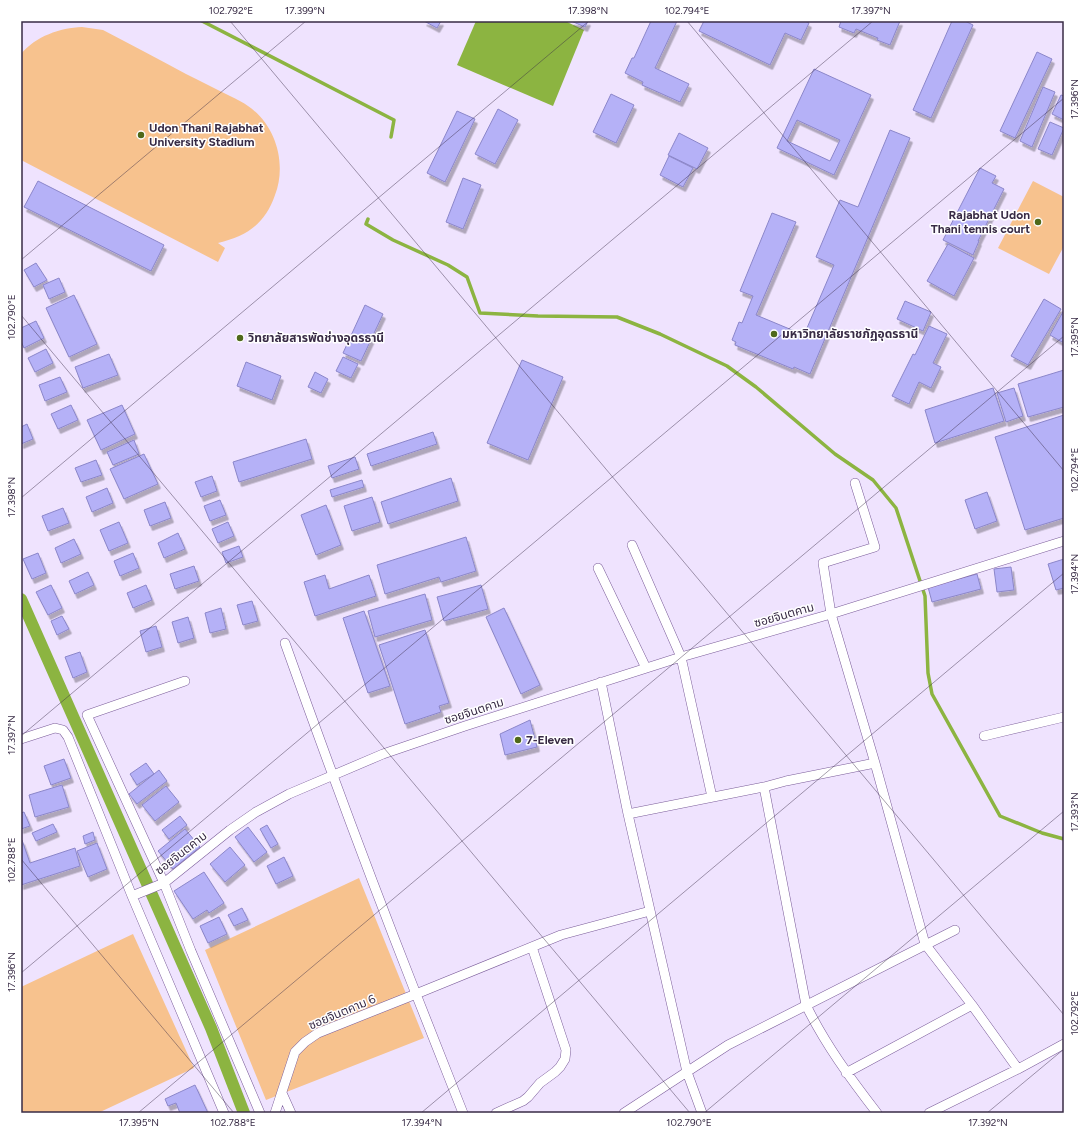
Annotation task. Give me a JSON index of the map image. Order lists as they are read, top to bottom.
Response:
{
  "streets": {
    "street": ["ซอยจินตคาม", "ซอยจินตคาม 6"]
  },
  "places": [
    "Udon Thani Rajabhat University Stadium",
    "Rajabhat Udon Thani tennis court",
    "มหาวิทยาลัยราชภัฏอุดรธานี",
    "วิทยาลัยสารพัดช่างอุดรธานี",
    "7-Eleven"
  ],
  "coordinates": [
    "102.792°E",
    "17.399°N",
    "17.398°N",
    "102.794°E",
    "17.397°N",
    "17.396°N",
    "102.790°E",
    "17.395°N",
    "17.394°N",
    "17.393°N",
    "102.788°E",
    "17.392°N"
  ]
}
